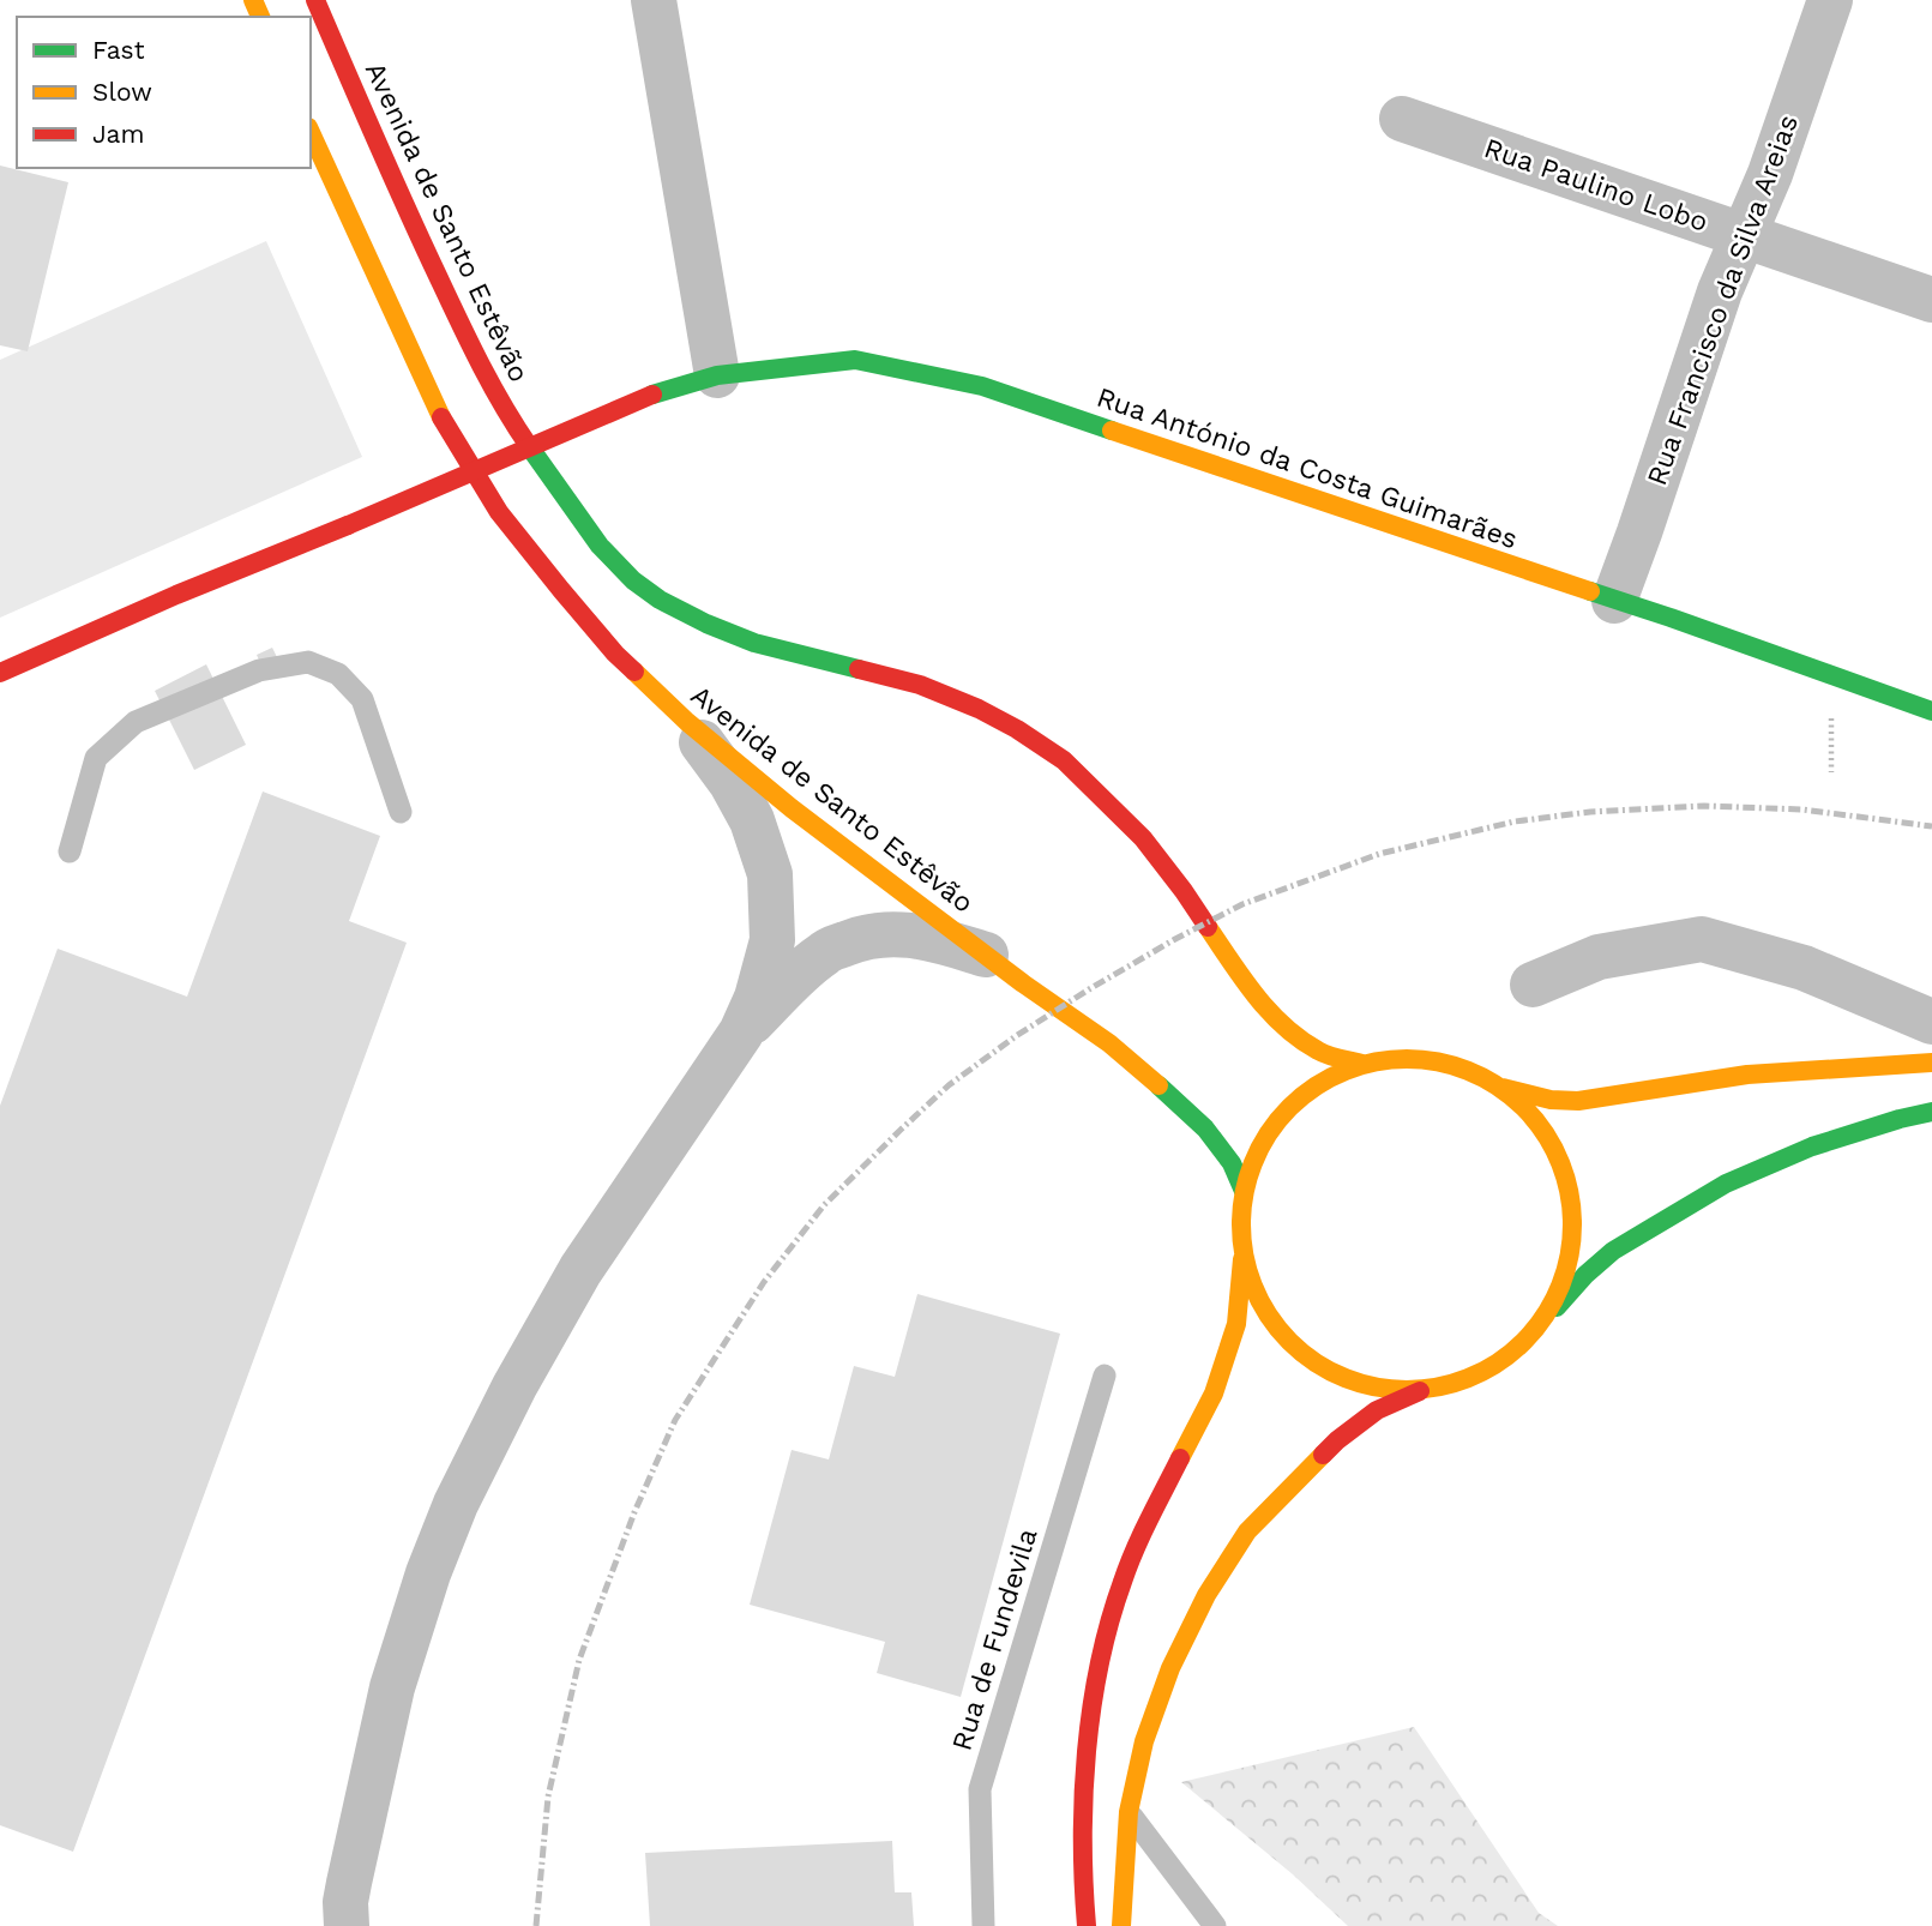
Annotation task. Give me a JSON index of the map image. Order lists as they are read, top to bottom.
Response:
{
  "streets": {
    "main road": ["Avenida de Santo Estêvão", "Rua António da Costa Guimarães"],
    "street": ["Rua Paulino Lobo", "Rua Francisco da Silva Areias"],
    "lane": ["Rua de Fundevila"]
  },
  "crossings": [
    ["Rua Paulino Lobo", "Rua Francisco da Silva Areias"],
    ["Rua Francisco da Silva Areias", "Rua António da Costa Guimarães"]
  ],
  "legend": ["Fast", "Slow", "Jam"]
}
